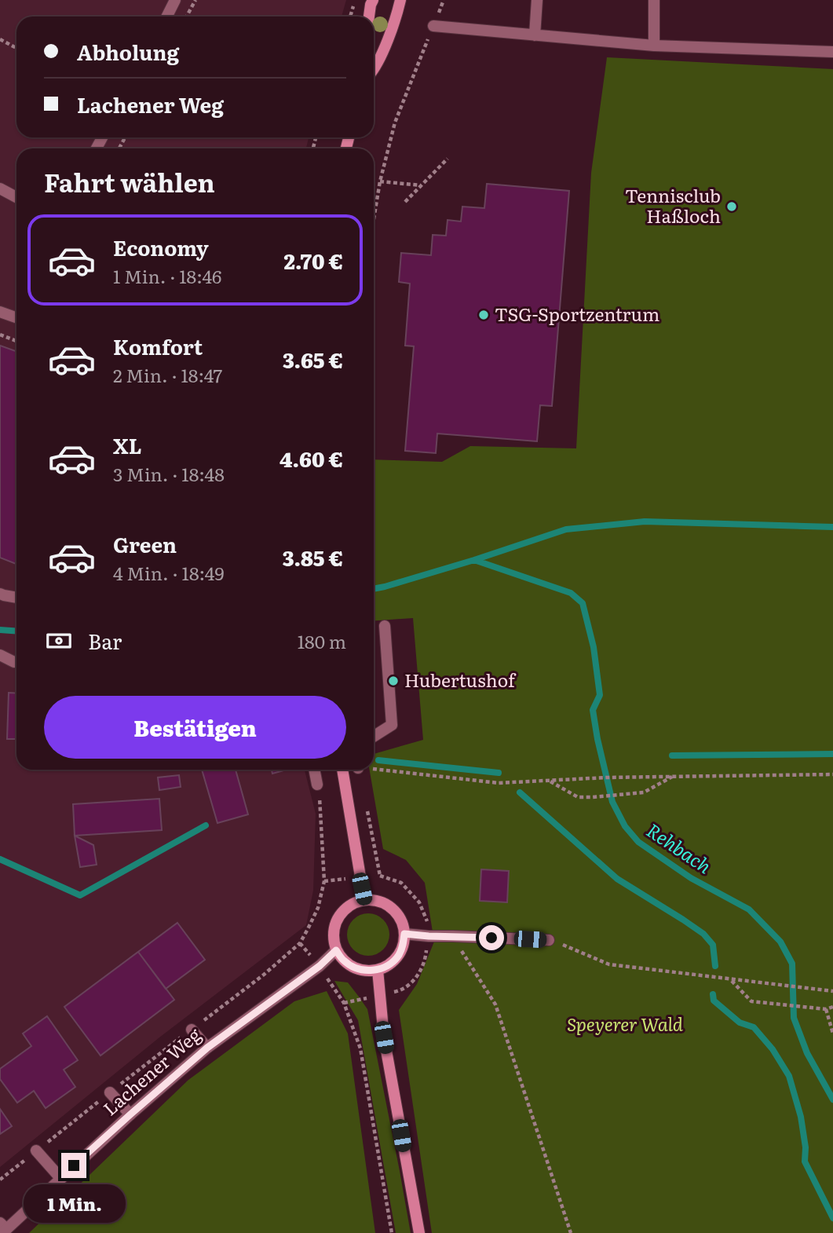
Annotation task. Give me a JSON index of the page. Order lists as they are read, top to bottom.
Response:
{
  "streets": {
    "street": ["Lachener Weg"]
  },
  "water": ["Rehbach"],
  "parks": ["Speyerer Wald"],
  "places": ["Tennisclub Haßloch", "TSG-Sportzentrum", "Hubertushof"],
  "page": {
    "banner": ["Abholung", "Lachener Weg"],
    "heading": "Fahrt wählen",
    "list": [
      {
        "name": "Economy",
        "note": "1 Min. · 18:46",
        "value": "2.70 €"
      },
      {
        "name": "Komfort",
        "note": "2 Min. · 18:47",
        "value": "3.65 €"
      },
      {
        "name": "XL",
        "note": "3 Min. · 18:48",
        "value": "4.60 €"
      },
      {
        "name": "Green",
        "note": "4 Min. · 18:49",
        "value": "3.85 €"
      }
    ],
    "pay": ["Bar", "180 m"],
    "buttons": "Bestätigen",
    "bubble": "1 Min."
  }
}
